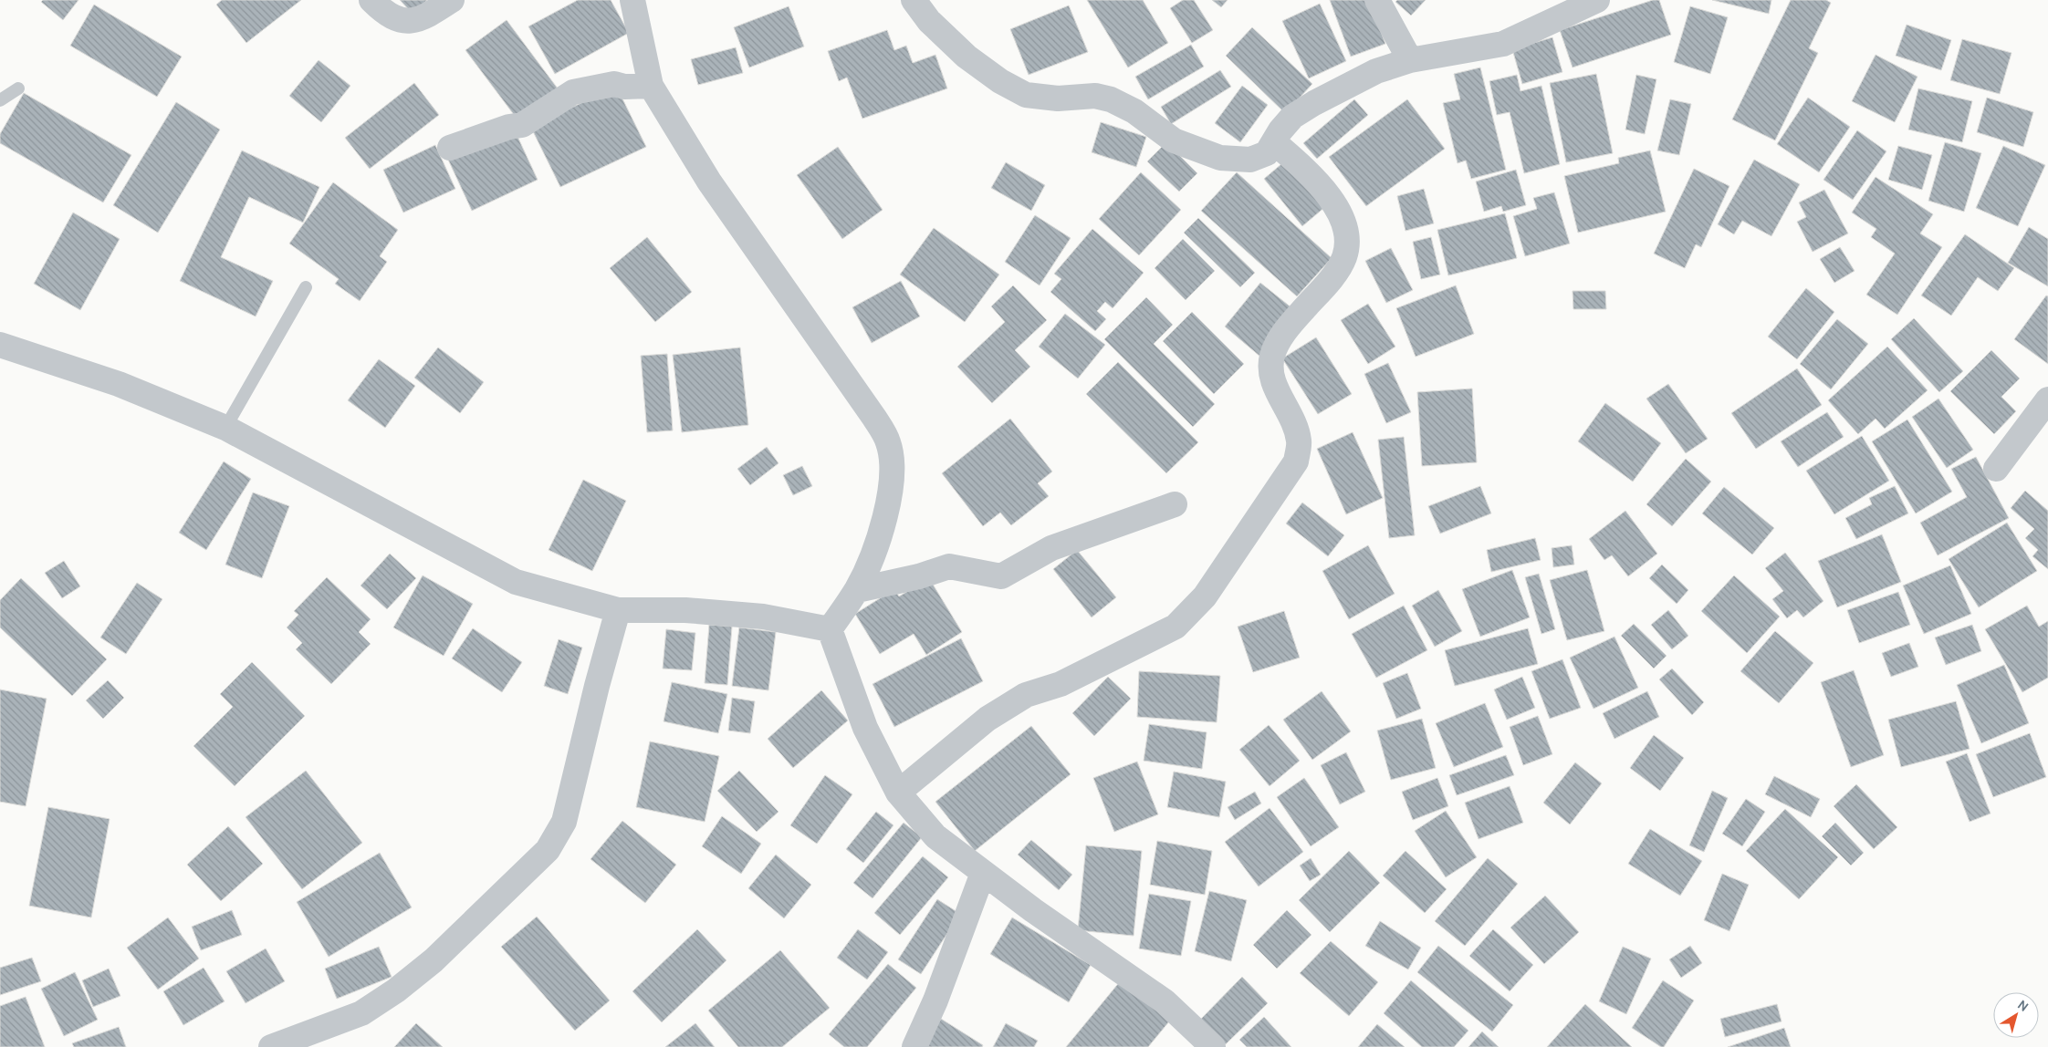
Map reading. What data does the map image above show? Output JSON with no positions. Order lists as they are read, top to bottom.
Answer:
{
  "north": "top right"
}
